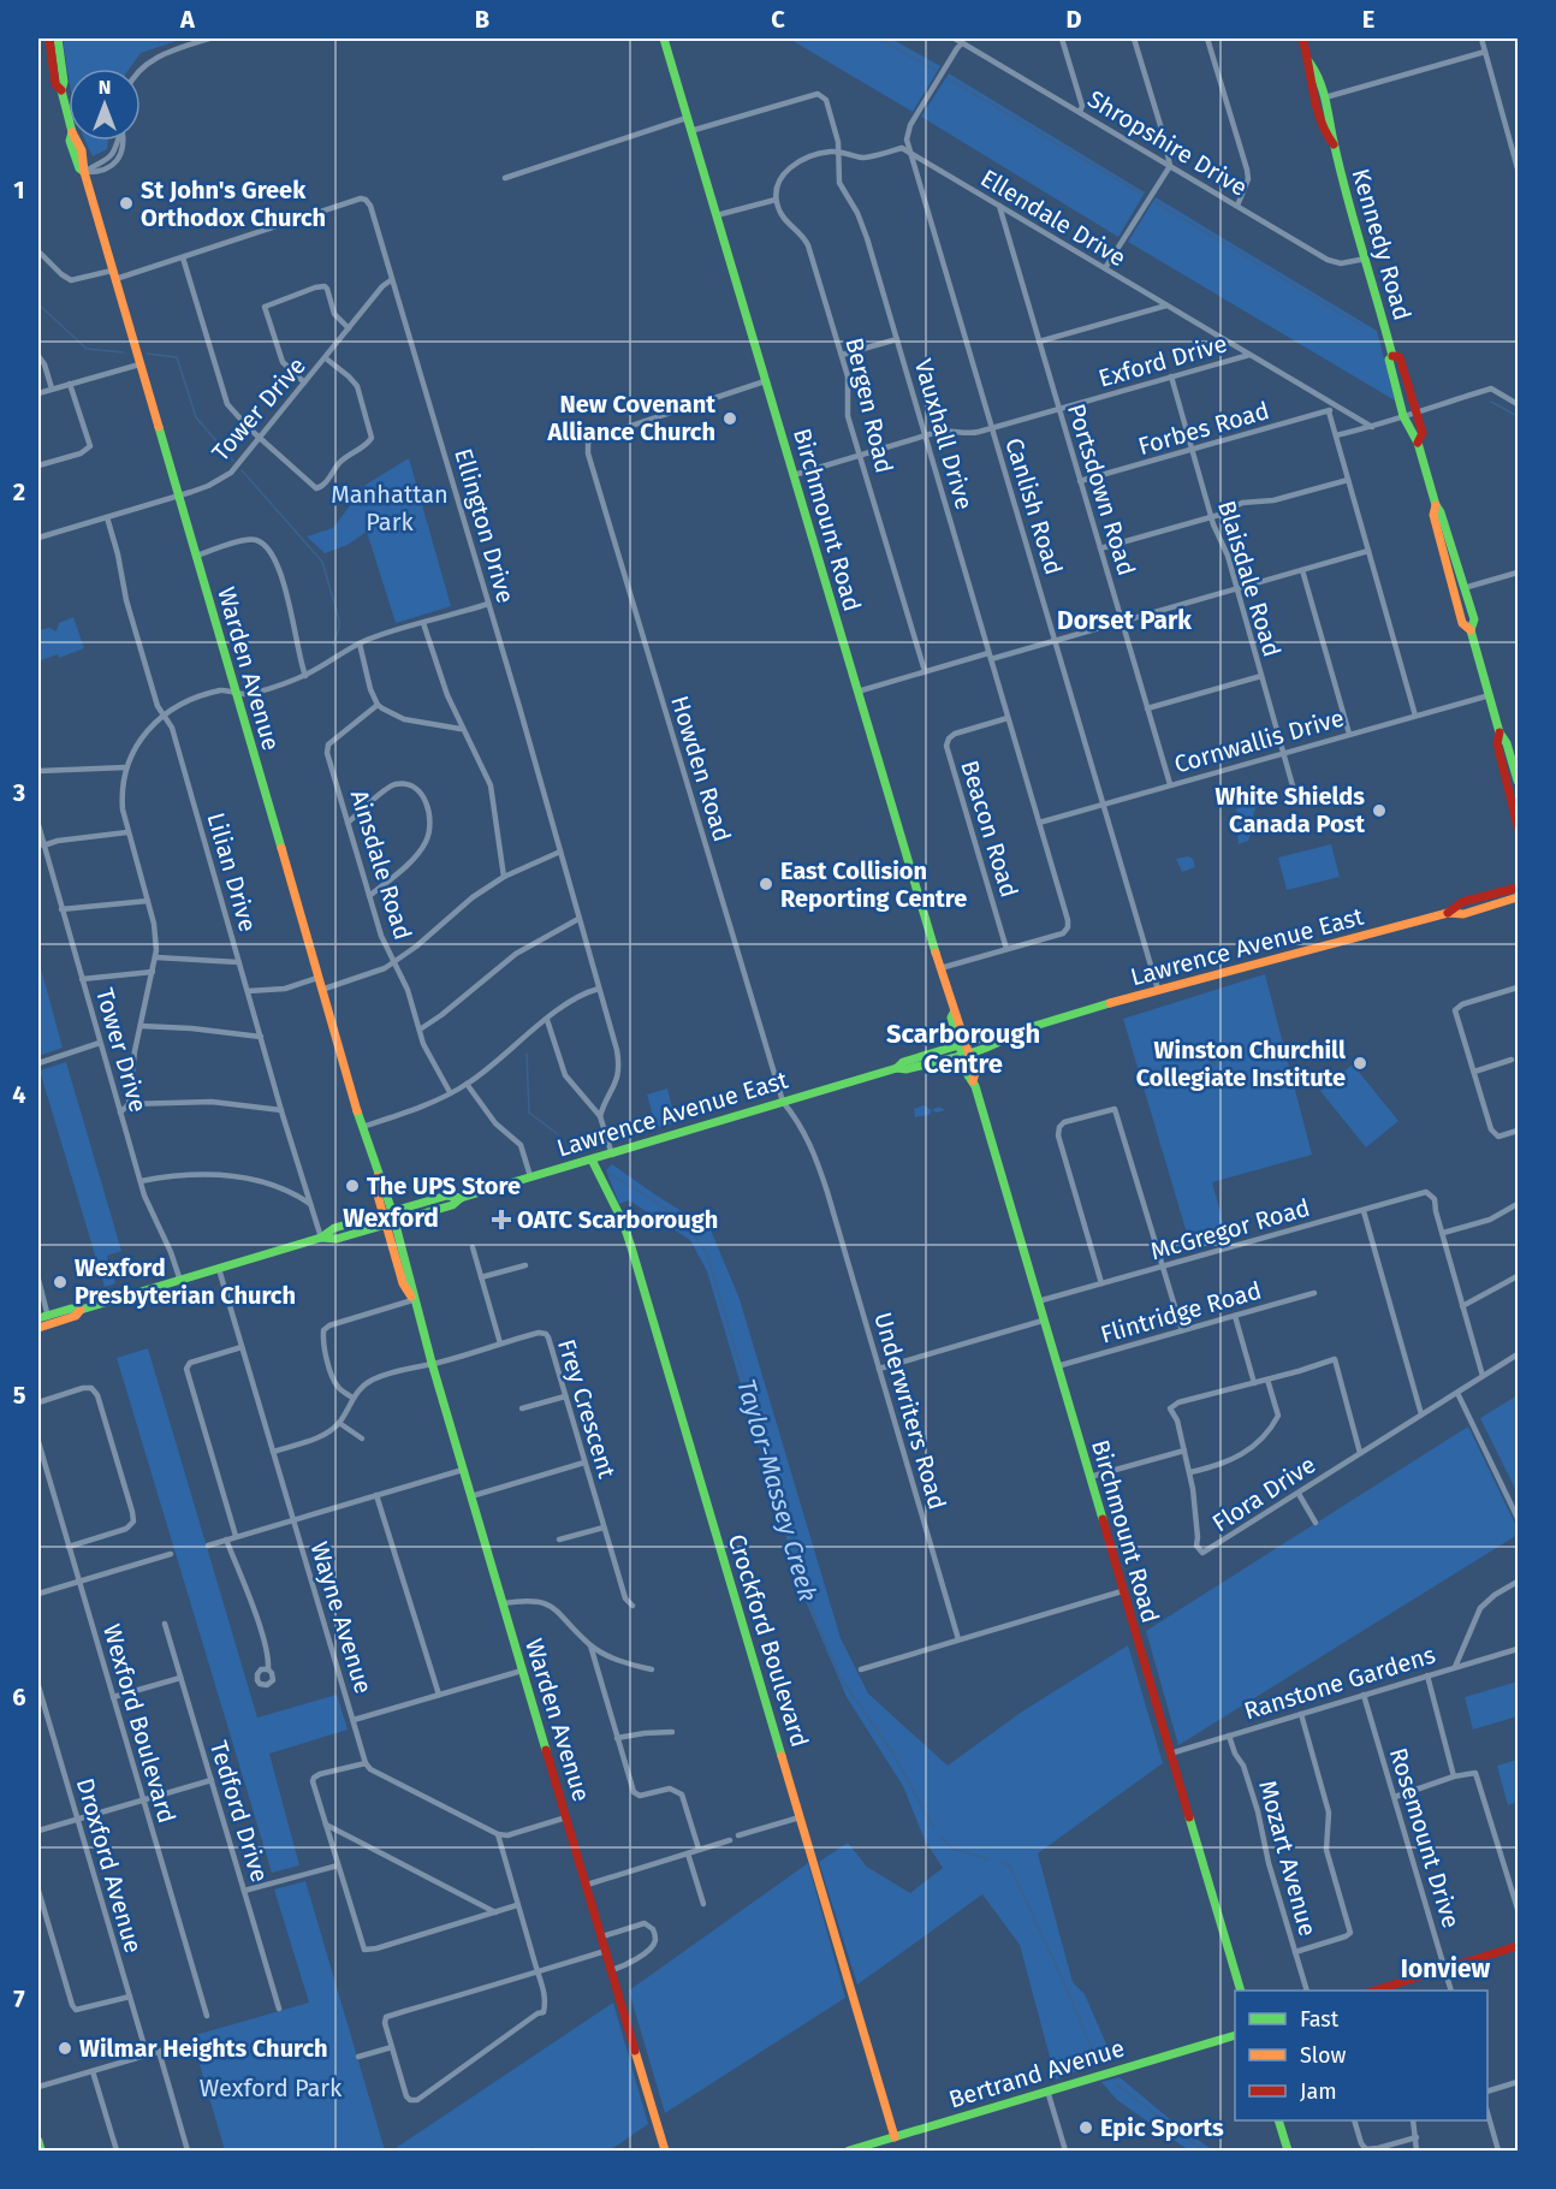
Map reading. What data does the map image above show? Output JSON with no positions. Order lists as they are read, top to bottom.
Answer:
{
  "streets": {
    "main road": [
      "Kennedy Road",
      "Birchmount Road",
      "Warden Avenue",
      "Lawrence Avenue East",
      "Crockford Boulevard",
      "Bertrand Avenue"
    ],
    "street": [
      "Shropshire Drive",
      "Ellendale Drive",
      "Exford Drive",
      "Bergen Road",
      "Tower Drive",
      "Forbes Road",
      "Vauxhall Drive",
      "Portsdown Road",
      "Canlish Road",
      "Ellington Drive",
      "Blaisdale Road",
      "Cornwallis Drive",
      "Howden Road",
      "Beacon Road",
      "Ainsdale Road",
      "Lilian Drive",
      "McGregor Road",
      "Flintridge Road",
      "Frey Crescent",
      "Underwriters Road",
      "Flora Drive",
      "Wayne Avenue",
      "Ranstone Gardens",
      "Wexford Boulevard",
      "Tedford Drive",
      "Rosemount Drive",
      "Mozart Avenue",
      "Droxford Avenue"
    ]
  },
  "crossings": [
    ["Shropshire Drive", "Kennedy Road"],
    ["Shropshire Drive", "Canlish Road"],
    ["Ellendale Drive", "Exford Drive"],
    ["Ellendale Drive", "Forbes Road"],
    ["Ellendale Drive", "Portsdown Road"],
    ["Ellendale Drive", "Canlish Road"],
    ["Kennedy Road", "Cornwallis Drive"],
    ["Exford Drive", "Bergen Road"],
    ["Exford Drive", "Vauxhall Drive"],
    ["Exford Drive", "Portsdown Road"],
    ["Exford Drive", "Canlish Road"],
    ["Exford Drive", "Birchmount Road"],
    ["Exford Drive", "Blaisdale Road"],
    ["Tower Drive", "Ellington Drive"],
    ["Tower Drive", "Warden Avenue"],
    ["Tower Drive", "Lilian Drive"],
    ["Tower Drive", "Lawrence Avenue East"],
    ["Forbes Road", "Portsdown Road"],
    ["Forbes Road", "Blaisdale Road"],
    ["Vauxhall Drive", "Birchmount Road"],
    ["Vauxhall Drive", "Cornwallis Drive"],
    ["Vauxhall Drive", "Beacon Road"],
    ["Portsdown Road", "Cornwallis Drive"],
    ["Canlish Road", "Cornwallis Drive"],
    ["Canlish Road", "Lawrence Avenue East"],
    ["Birchmount Road", "Howden Road"],
    ["Birchmount Road", "Lawrence Avenue East"],
    ["Birchmount Road", "McGregor Road"],
    ["Birchmount Road", "Flintridge Road"],
    ["Birchmount Road", "Ranstone Gardens"],
    ["Ellington Drive", "Warden Avenue"],
    ["Blaisdale Road", "Cornwallis Drive"],
    ["Warden Avenue", "Lawrence Avenue East"],
    ["Warden Avenue", "Frey Crescent"],
    ["Howden Road", "Lawrence Avenue East"],
    ["Howden Road", "Underwriters Road"],
    ["Lilian Drive", "Lawrence Avenue East"],
    ["Lawrence Avenue East", "Underwriters Road"],
    ["Lawrence Avenue East", "Wayne Avenue"],
    ["Lawrence Avenue East", "Crockford Boulevard"],
    ["Crockford Boulevard", "Bertrand Avenue"],
    ["Ranstone Gardens", "Rosemount Drive"],
    ["Ranstone Gardens", "Mozart Avenue"]
  ],
  "districts": [
    "Dorset Park",
    "Scarborough Centre",
    "Wexford",
    "Ionview"
  ],
  "water": ["Taylor-Massey Creek"],
  "parks": ["Manhattan Park", "Wexford Park"],
  "places": {
    "other": [
      "St John's Greek Orthodox Church",
      "New Covenant Alliance Church",
      "White Shields Canada Post",
      "East Collision Reporting Centre",
      "Winston Churchill Collegiate Institute",
      "The UPS Store",
      "Wexford Presbyterian Church",
      "Wilmar Heights Church",
      "Epic Sports"
    ],
    "health": ["OATC Scarborough"]
  },
  "legend": ["Fast", "Slow", "Jam"],
  "north": "top",
  "grid": {
    "columns": [
      "A",
      "B",
      "C",
      "D",
      "E"
    ],
    "rows": [
      "1",
      "2",
      "3",
      "4",
      "5",
      "6",
      "7"
    ]
  }
}
